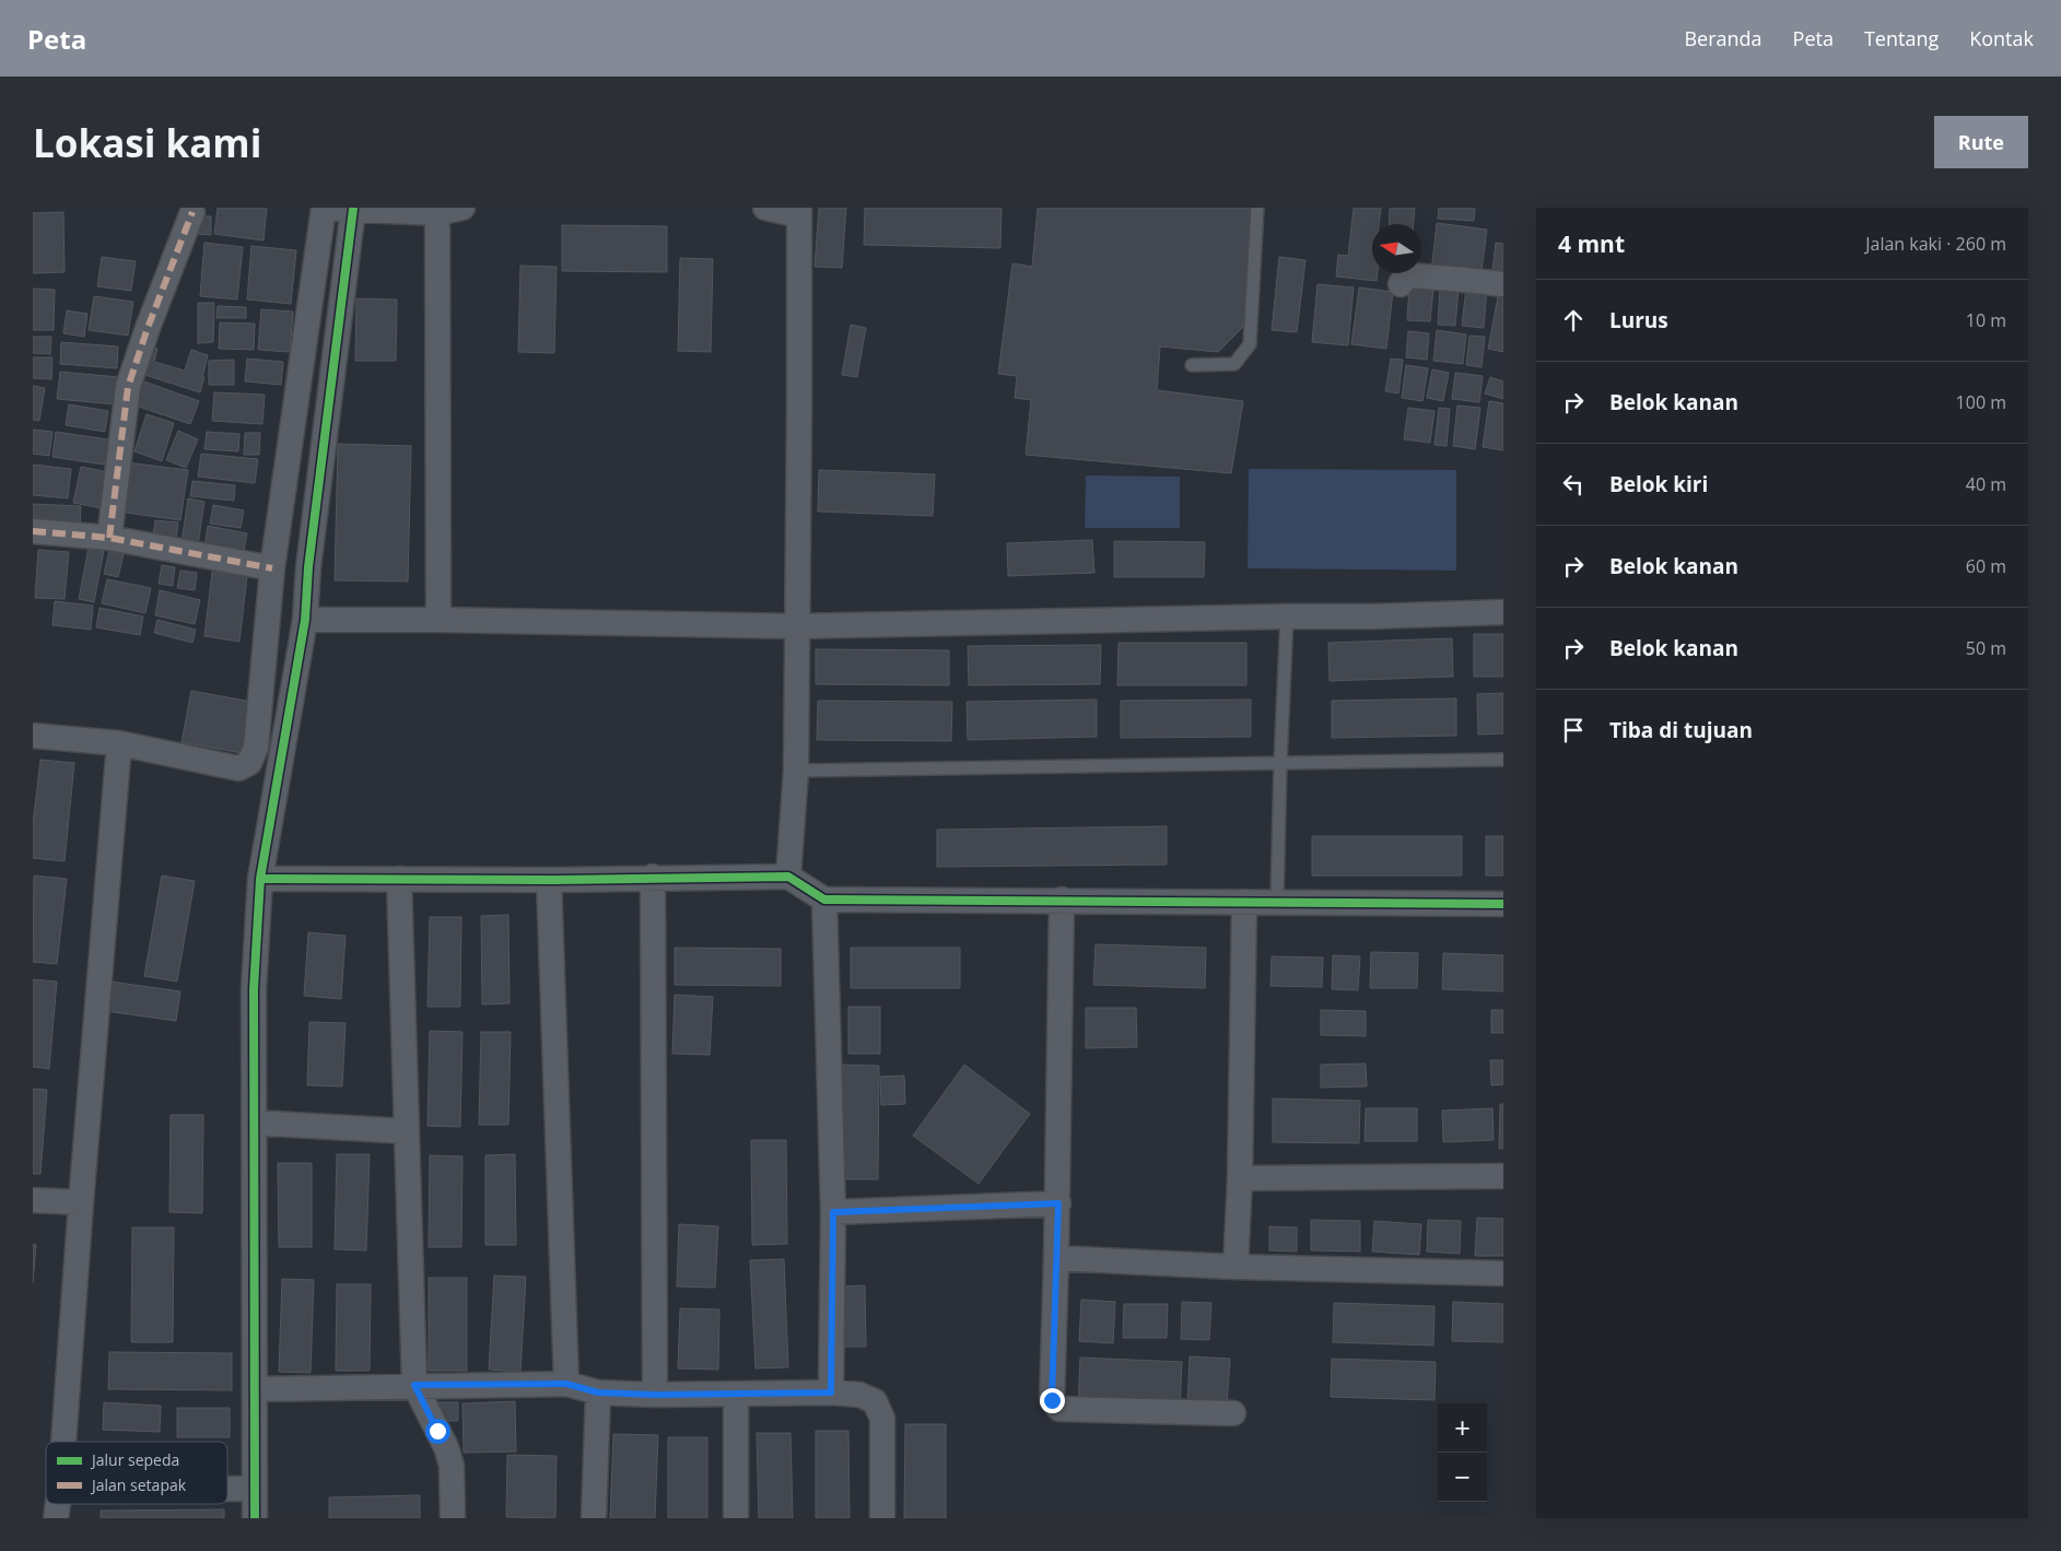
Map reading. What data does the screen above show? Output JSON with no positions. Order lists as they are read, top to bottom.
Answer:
{
  "legend": ["Jalur sepeda", "Jalan setapak"],
  "north": "left",
  "page": {
    "header": "Peta",
    "nav": [
      "Beranda",
      "Peta",
      "Tentang",
      "Kontak"
    ],
    "buttons": "Rute",
    "title": "Lokasi kami",
    "heading": ["4 mnt", "Jalan kaki · 260 m"],
    "list": [
      ["Lurus", "10 m"],
      ["Belok kanan", "100 m"],
      ["Belok kiri", "40 m"],
      ["Belok kanan", "60 m"],
      ["Belok kanan", "50 m"],
      "Tiba di tujuan"
    ],
    "map_buttons": ["+", "−"]
  }
}
